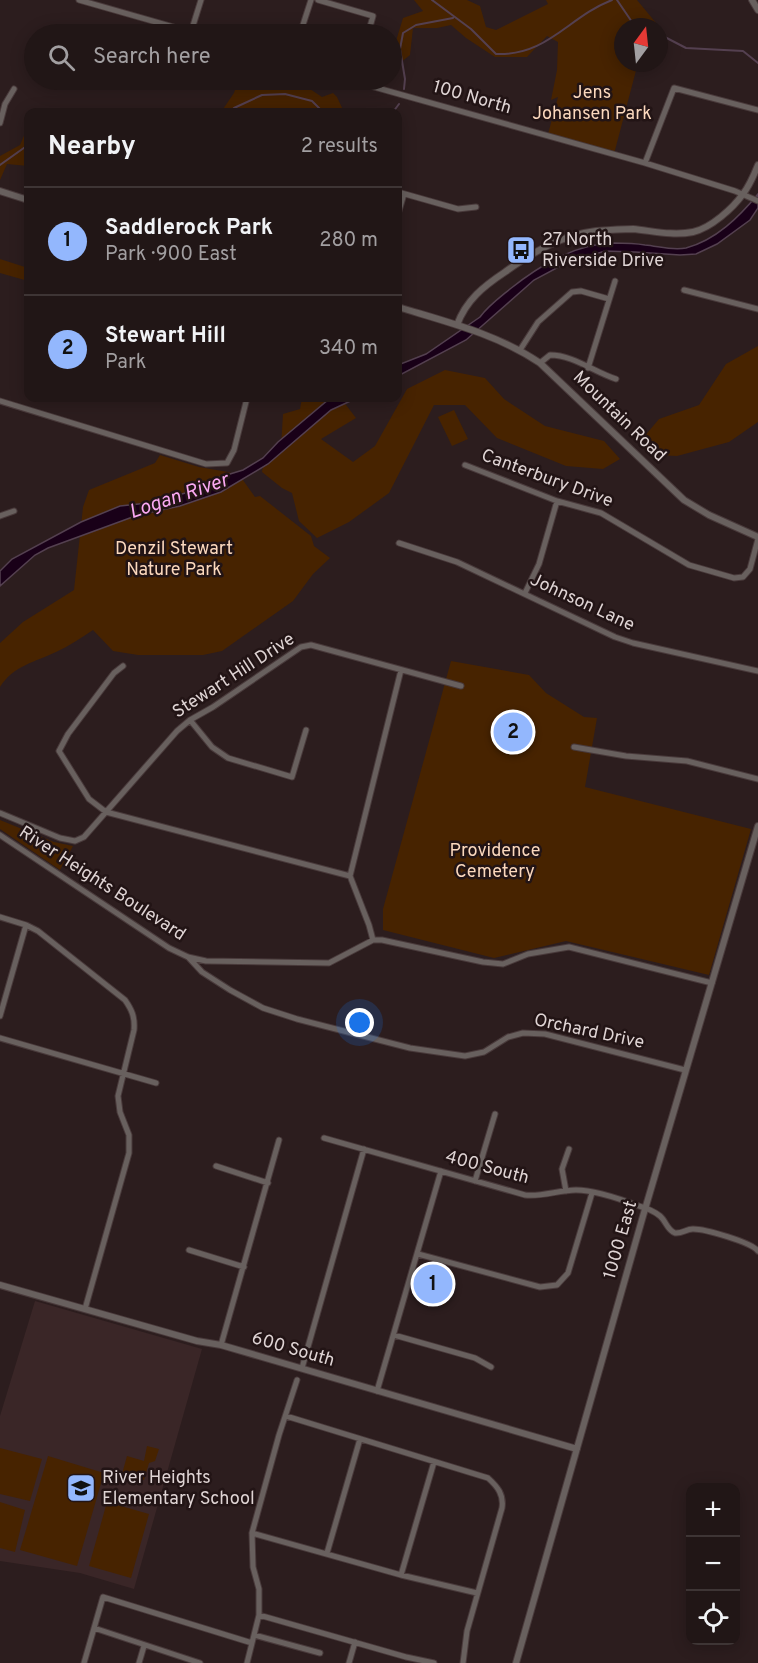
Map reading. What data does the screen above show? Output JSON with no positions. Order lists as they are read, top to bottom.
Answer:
{
  "streets": {
    "street": [
      "100 North",
      "Mountain Road",
      "Canterbury Drive",
      "Johnson Lane",
      "Stewart Hill Drive",
      "River Heights Boulevard",
      "Orchard Drive",
      "400 South",
      "1000 East",
      "600 South"
    ]
  },
  "crossings": [
    ["Mountain Road", "Canterbury Drive"],
    ["River Heights Boulevard", "Orchard Drive"],
    ["Orchard Drive", "1000 East"],
    ["400 South", "1000 East"],
    ["1000 East", "600 South"]
  ],
  "water": ["Logan River"],
  "parks": ["Jens Johansen Park", "Denzil Stewart Nature Park", "Providence Cemetery"],
  "places": {
    "bus stop": ["27 North Riverside Drive"],
    "school or university": ["River Heights Elementary School"]
  },
  "north": "top",
  "page": {
    "search": "Search here",
    "heading": ["Nearby", "2 results"],
    "list": [
      {
        "mark": "1",
        "name": "Saddlerock Park",
        "note": "Park · 900 East",
        "value": "280 m"
      },
      {
        "mark": "2",
        "name": "Stewart Hill",
        "note": "Park",
        "value": "340 m"
      }
    ],
    "pins": ["2", "1"],
    "map_buttons": ["+", "−"]
  }
}
